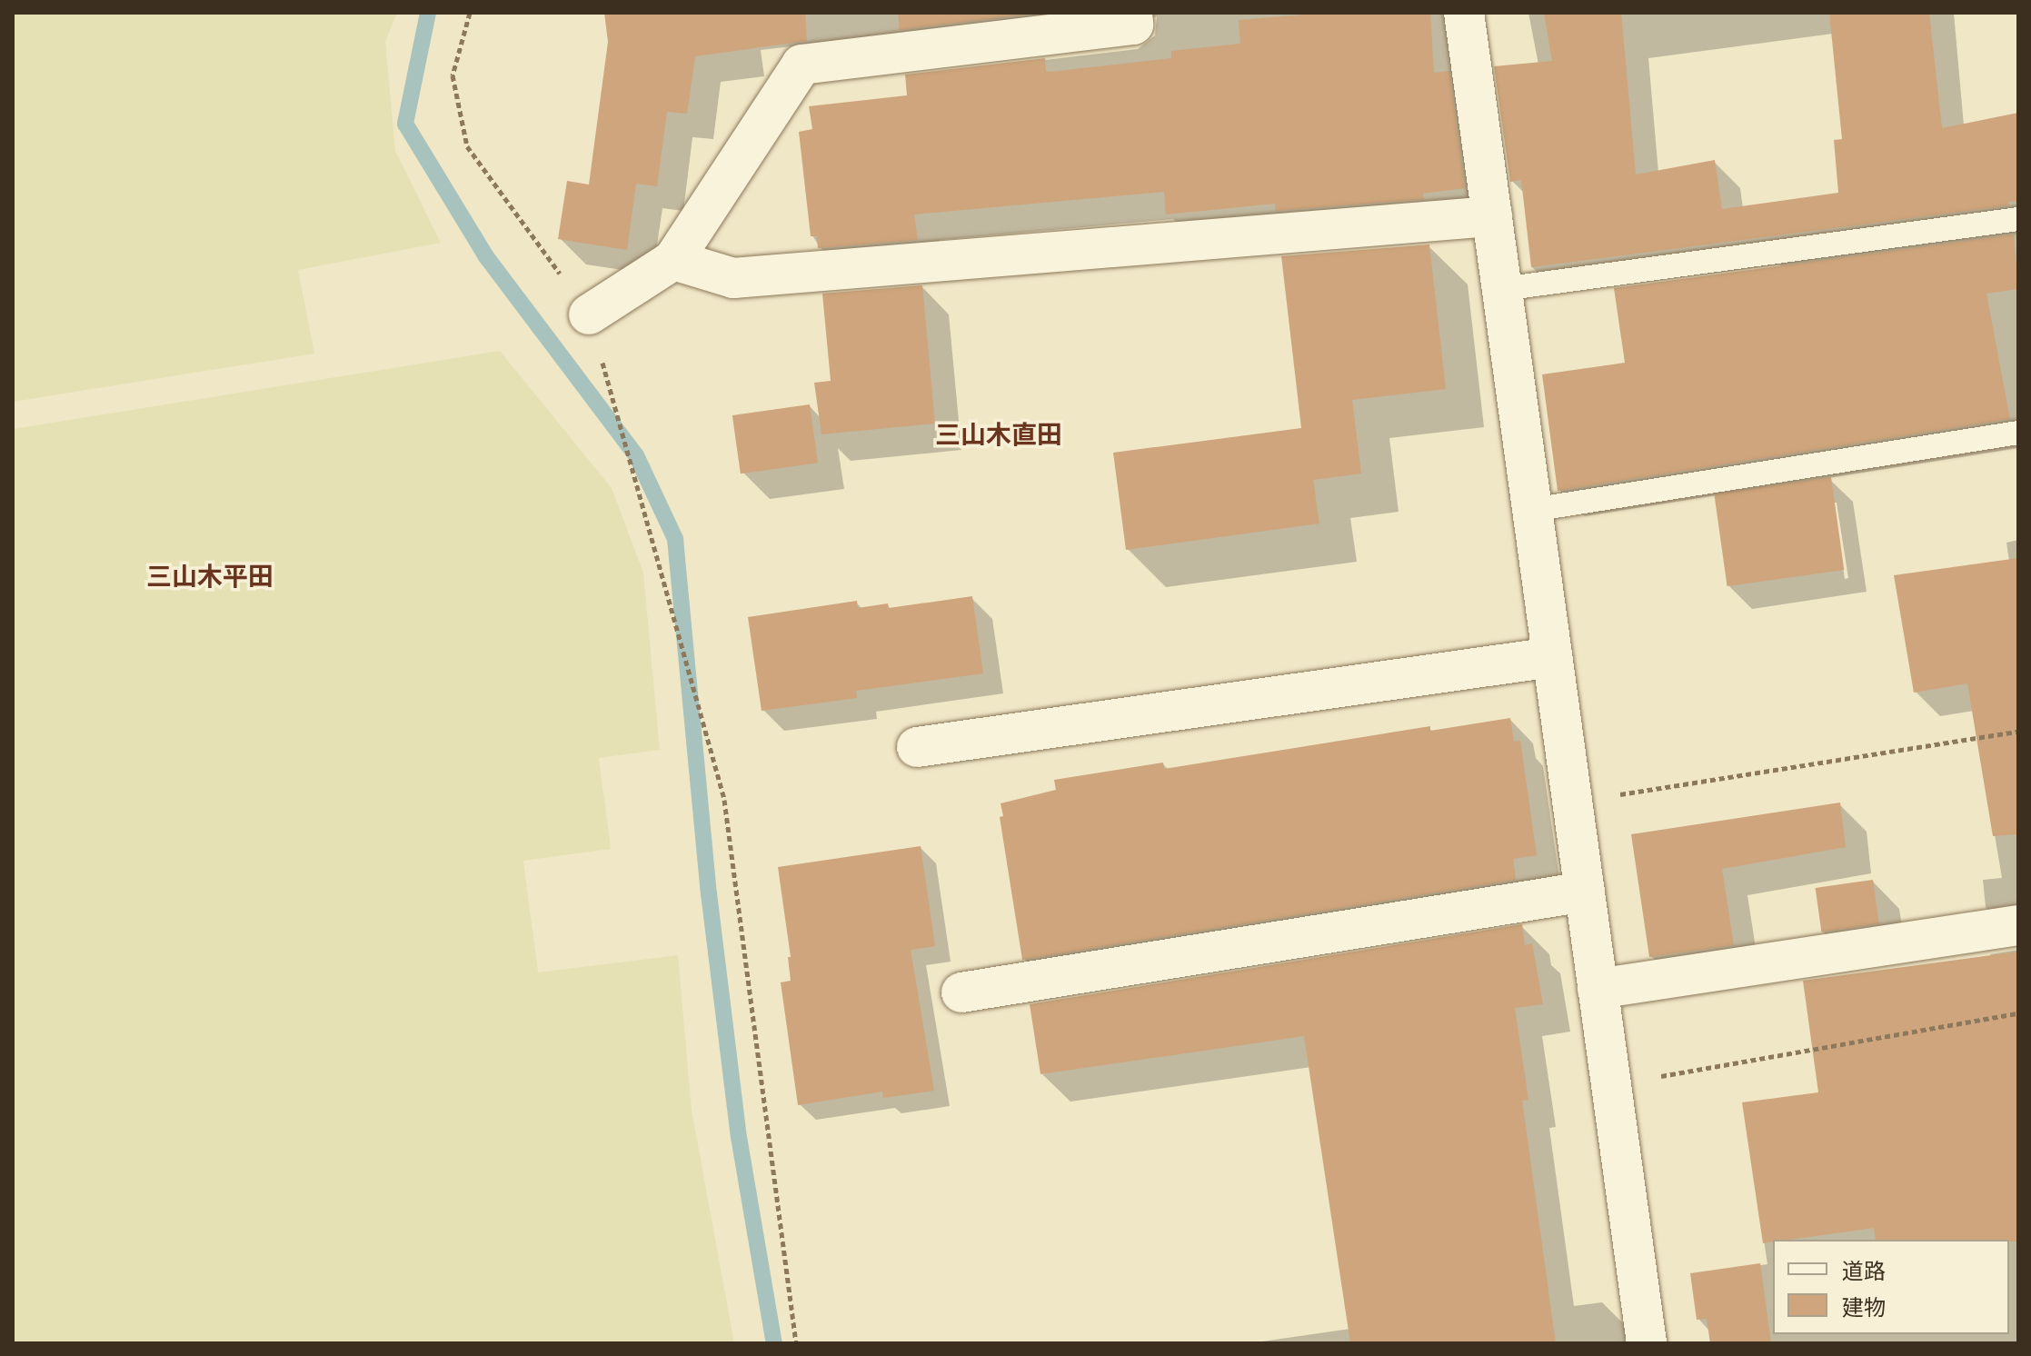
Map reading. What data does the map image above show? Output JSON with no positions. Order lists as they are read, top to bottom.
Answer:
{
  "districts": ["三山木直田", "三山木平田"],
  "legend": ["道路", "建物"]
}
